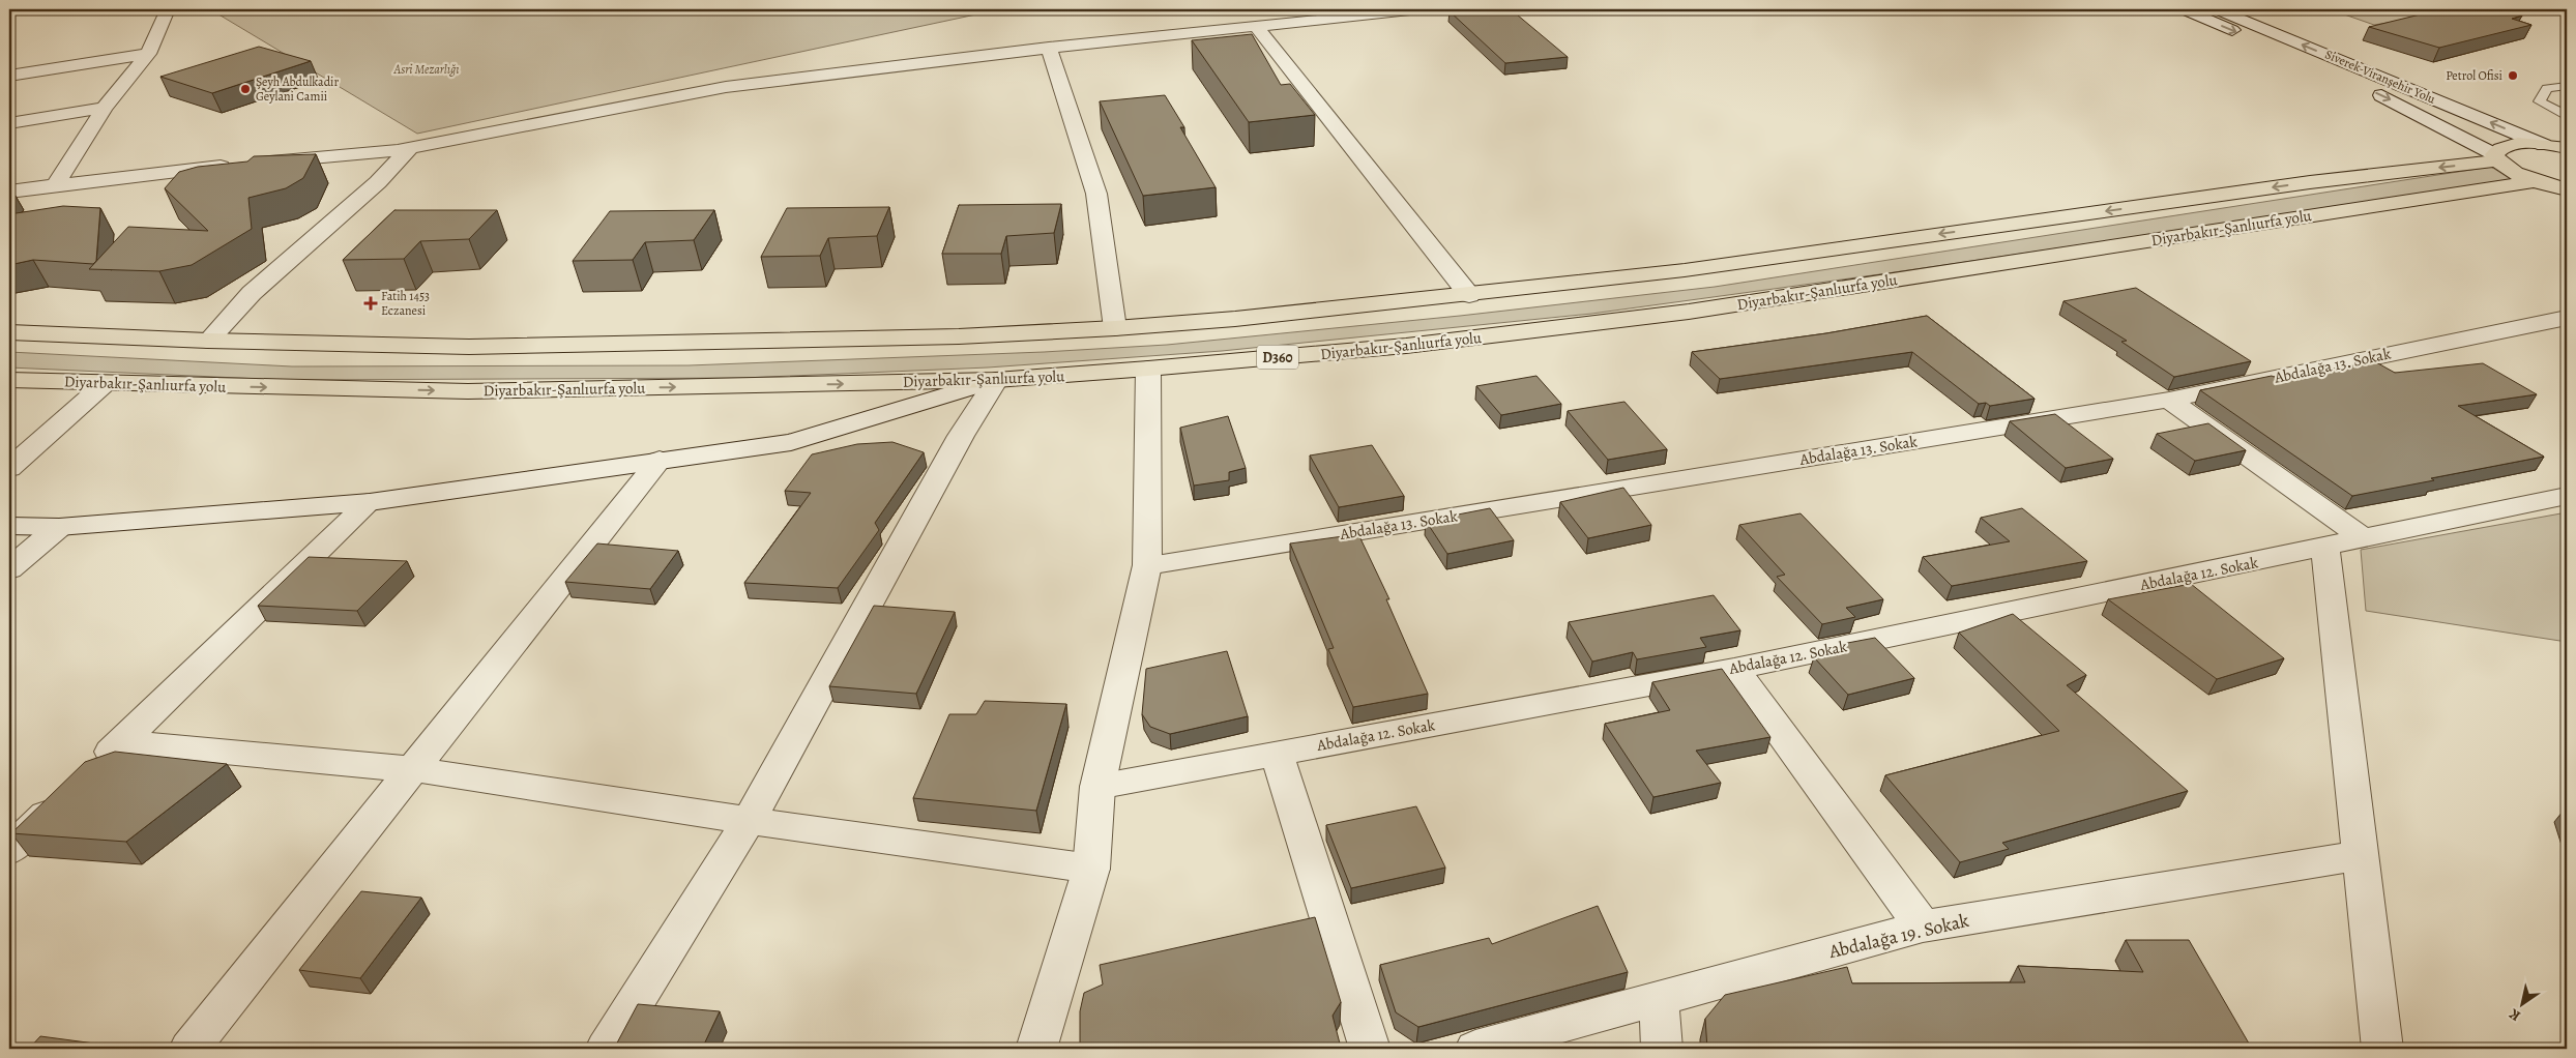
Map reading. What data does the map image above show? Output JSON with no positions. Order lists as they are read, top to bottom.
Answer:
{
  "streets": {
    "highway": ["Diyarbakır-Şanlıurfa yolu", "D360"],
    "street": [
      "Siverek-Viranşehir Yolu",
      "Abdalağa 13. Sokak",
      "Abdalağa 12. Sokak",
      "Abdalağa 19. Sokak"
    ]
  },
  "parks": ["Asri Mezarlığı"],
  "places": {
    "other": ["Petrol Ofisi", "Şeyh Abdulkadir Geylani Camii"],
    "health": ["Fatih 1453 Eczanesi"]
  },
  "north": "bottom left"
}
